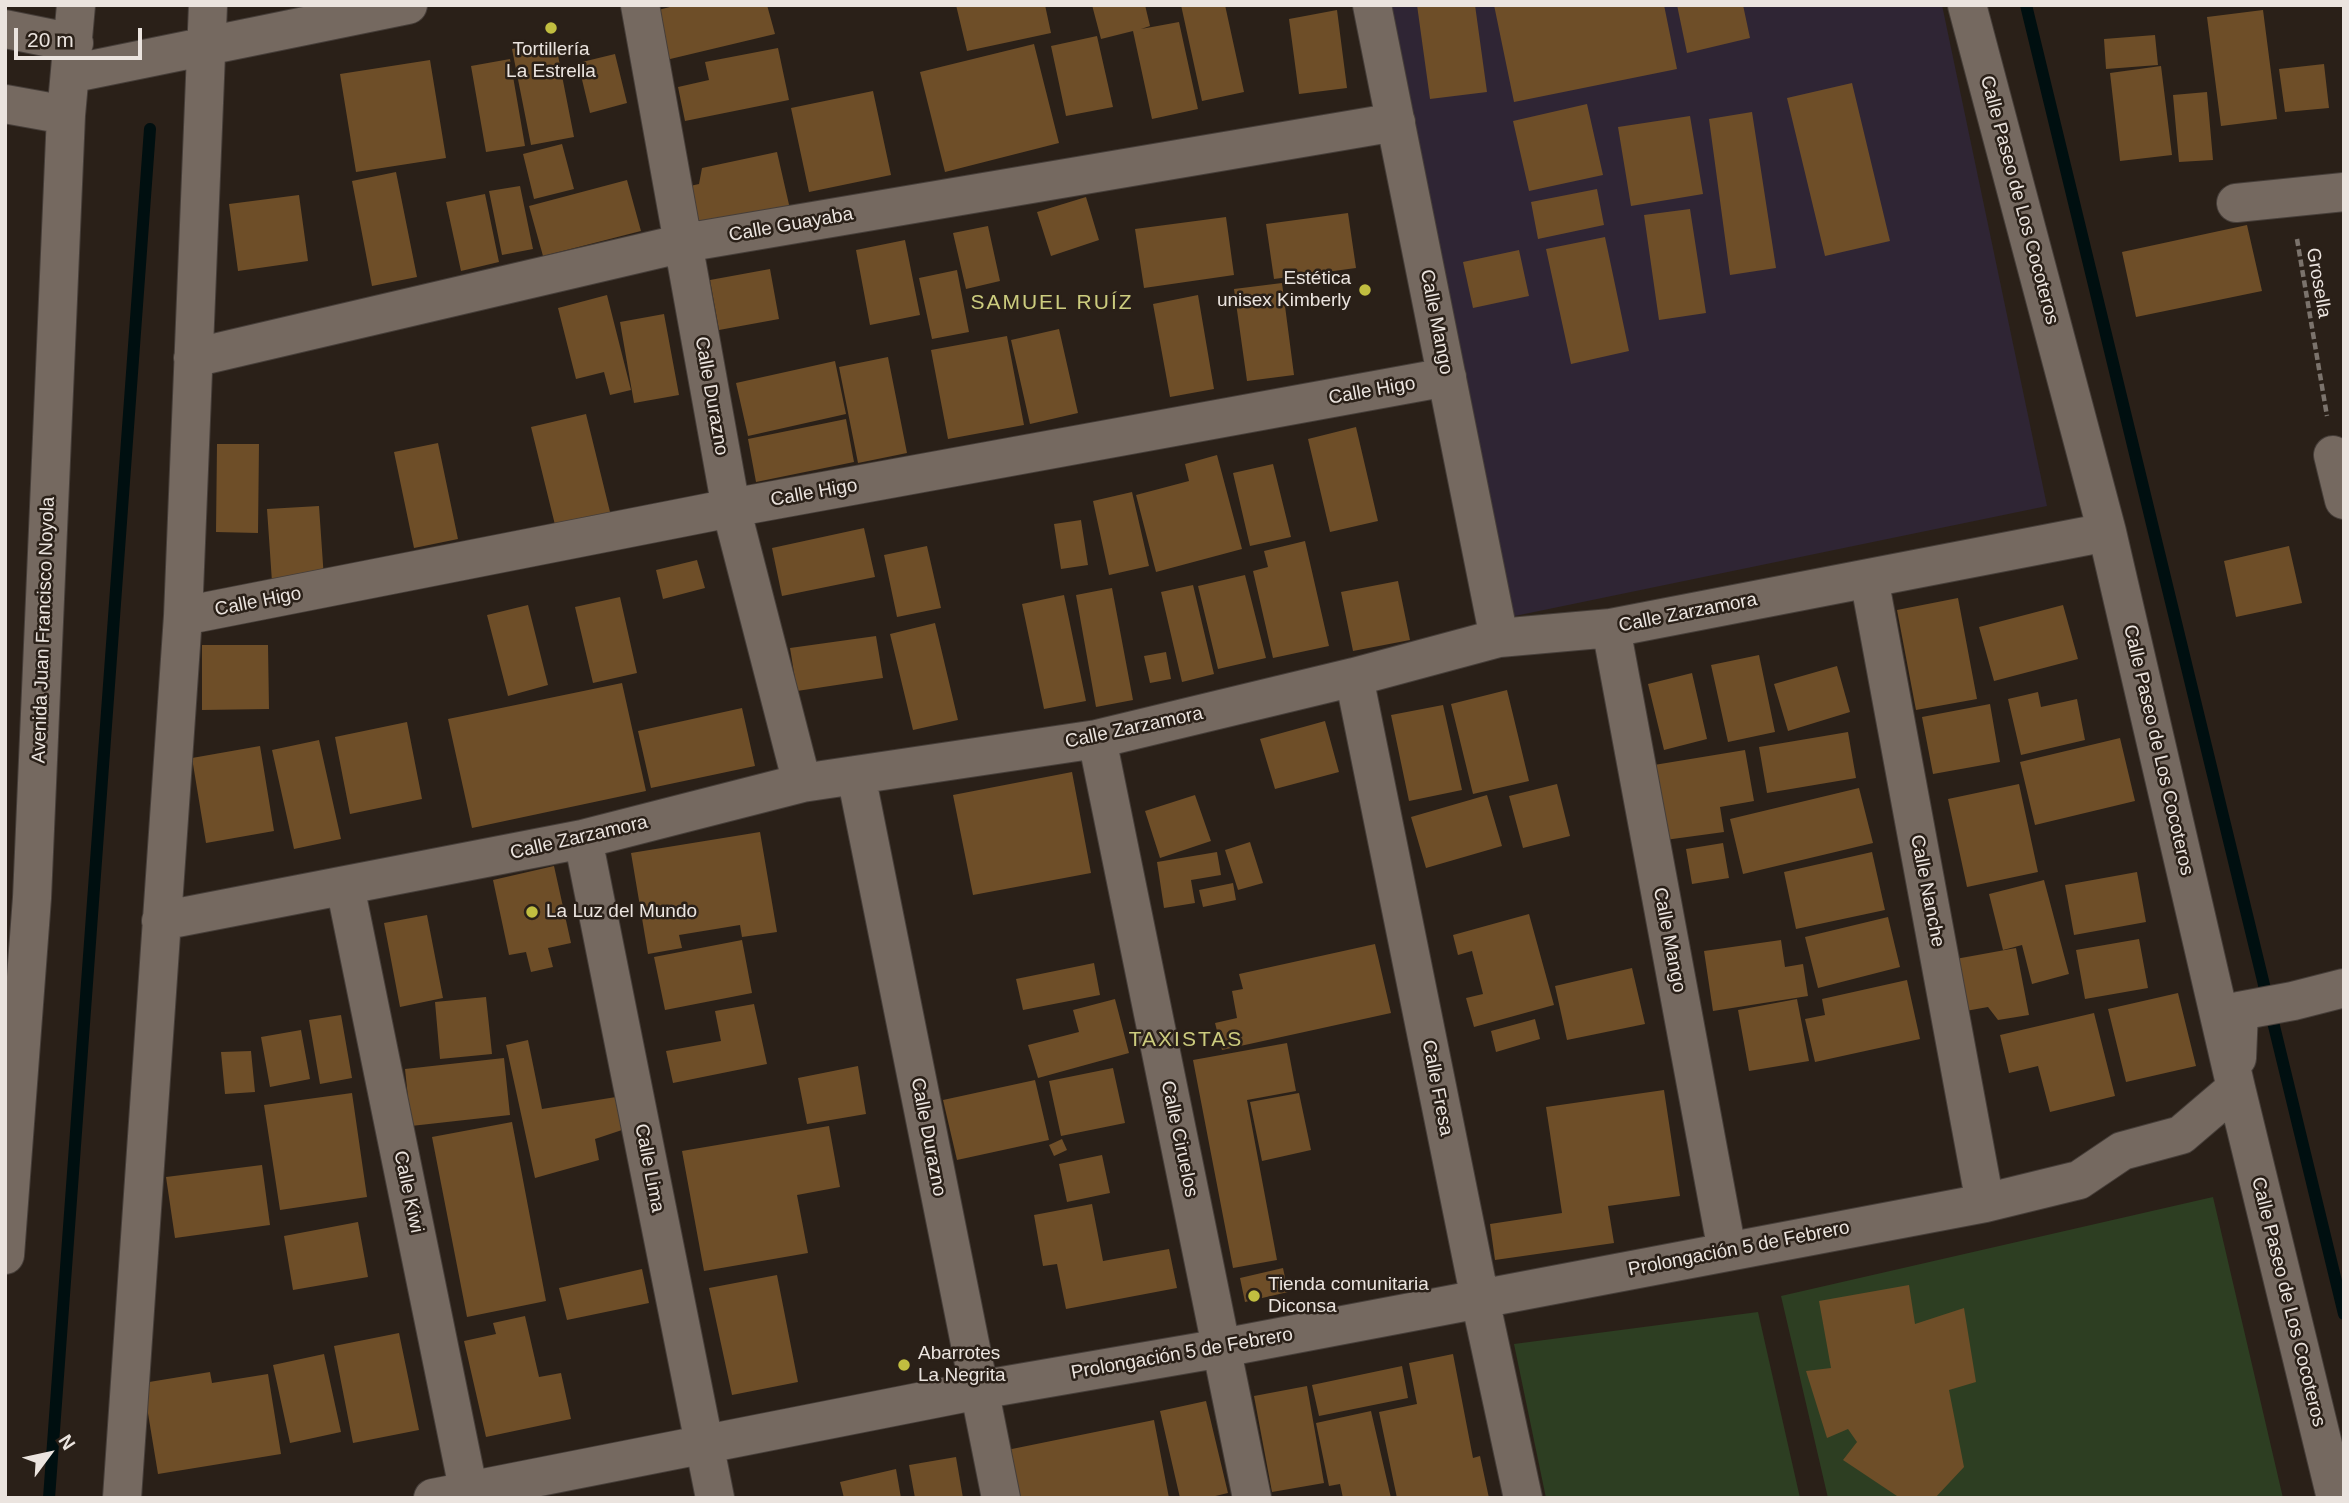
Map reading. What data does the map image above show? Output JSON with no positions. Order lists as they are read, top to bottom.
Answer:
{
  "streets": {
    "street": [
      "Calle Paseo de Los Cocoteros",
      "Calle Guayaba",
      "Calle Mango",
      "Calle Higo",
      "Calle Durazno",
      "Calle Zarzamora",
      "Avenida Juan Francisco Noyola",
      "Calle Nanche",
      "Calle Fresa",
      "Calle Ciruelos",
      "Calle Lima",
      "Calle Kiwi",
      "Prolongación 5 de Febrero"
    ],
    "path": ["Grosella"]
  },
  "crossings": [
    ["Calle Paseo de Los Cocoteros", "Calle Zarzamora"],
    ["Calle Paseo de Los Cocoteros", "Prolongación 5 de Febrero"],
    ["Calle Guayaba", "Calle Mango"],
    ["Calle Guayaba", "Calle Durazno"],
    ["Calle Mango", "Calle Higo"],
    ["Calle Mango", "Calle Zarzamora"],
    ["Calle Mango", "Prolongación 5 de Febrero"],
    ["Calle Higo", "Calle Durazno"],
    ["Calle Durazno", "Calle Zarzamora"],
    ["Calle Durazno", "Prolongación 5 de Febrero"],
    ["Calle Zarzamora", "Calle Nanche"],
    ["Calle Zarzamora", "Calle Fresa"],
    ["Calle Zarzamora", "Calle Ciruelos"],
    ["Calle Zarzamora", "Calle Lima"],
    ["Calle Zarzamora", "Calle Kiwi"],
    ["Calle Nanche", "Prolongación 5 de Febrero"],
    ["Calle Fresa", "Prolongación 5 de Febrero"],
    ["Calle Ciruelos", "Prolongación 5 de Febrero"],
    ["Calle Lima", "Prolongación 5 de Febrero"],
    ["Calle Kiwi", "Prolongación 5 de Febrero"]
  ],
  "districts": ["SAMUEL RUÍZ", "TAXISTAS"],
  "places": [
    "Tortillería La Estrella",
    "Estética unisex Kimberly",
    "La Luz del Mundo",
    "Tienda comunitaria Diconsa",
    "Abarrotes La Negrita"
  ],
  "scale_bar": "20 m",
  "north": "top right"
}
